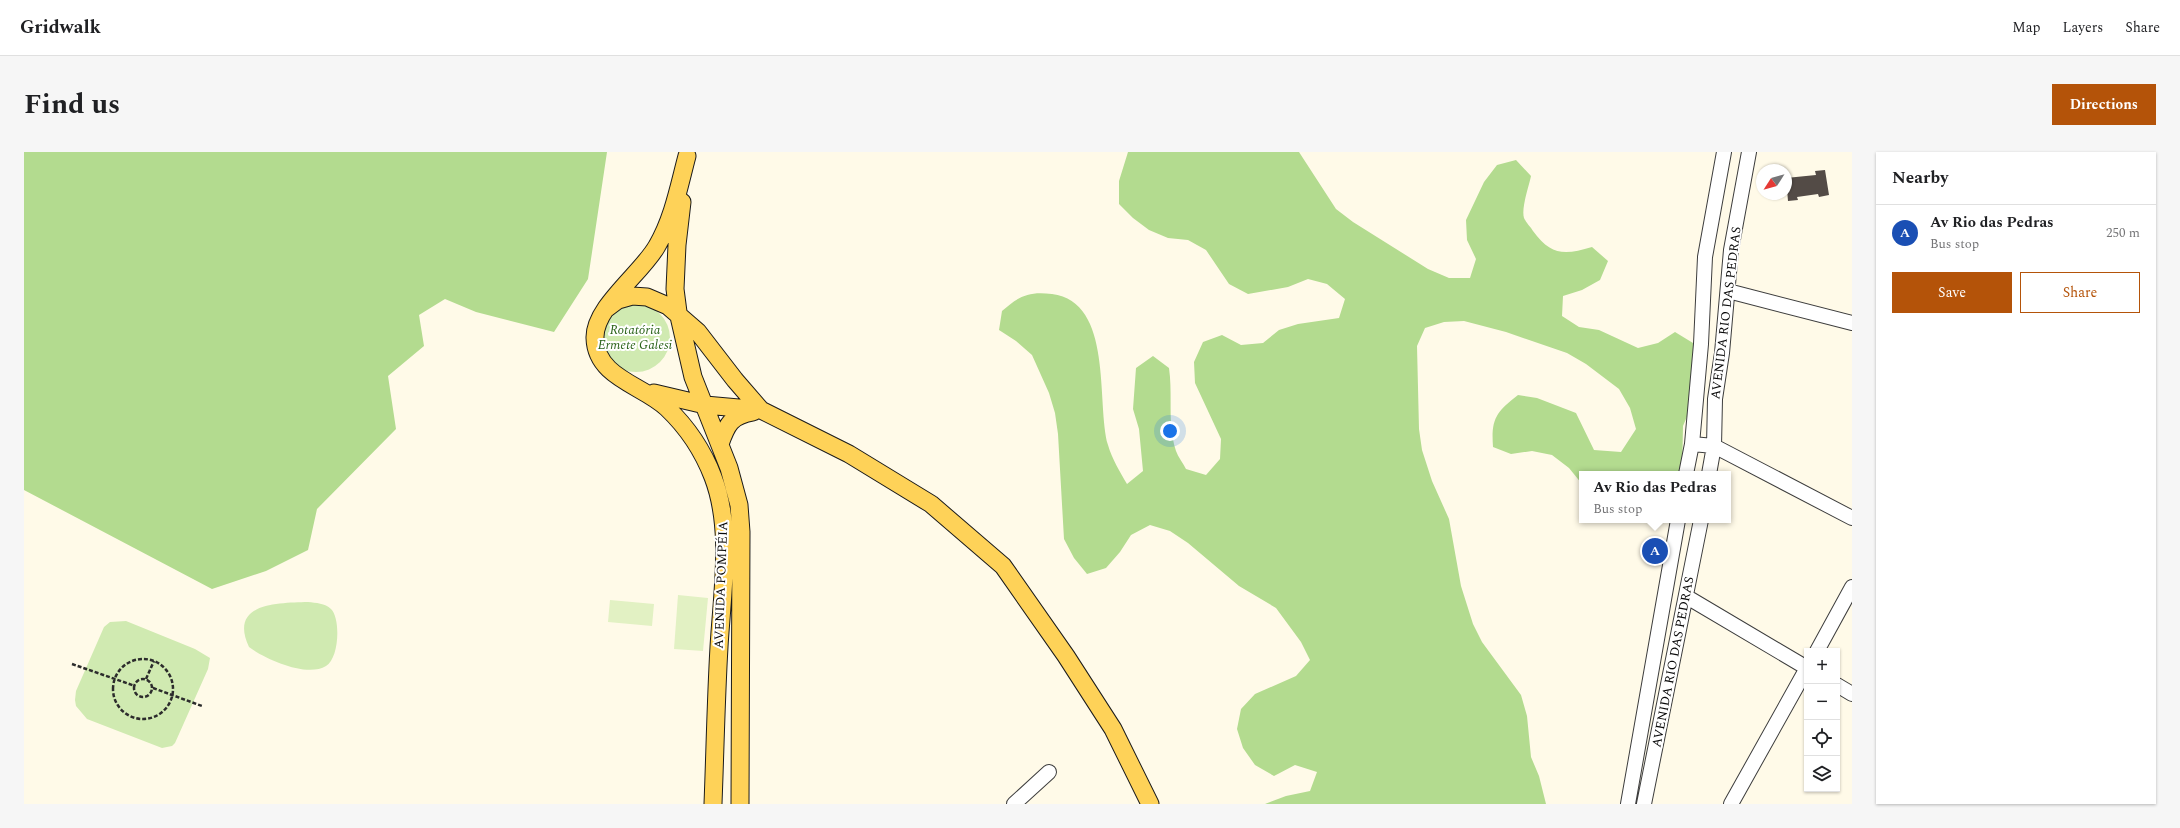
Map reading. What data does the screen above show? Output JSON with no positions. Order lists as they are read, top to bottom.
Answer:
{
  "streets": {
    "main road": ["AVENIDA POMPÉIA"],
    "street": ["AVENIDA RIO DAS PEDRAS"]
  },
  "parks": ["Rotatória Ermete Galesi"],
  "north": "bottom left",
  "page": {
    "header": "Gridwalk",
    "nav": ["Map", "Layers", "Share"],
    "title": "Find us",
    "buttons": [
      "Directions",
      ["Save", "Share"]
    ],
    "heading": "Nearby",
    "list": [
      {
        "mark": "A",
        "name": "Av Rio das Pedras",
        "note": "Bus stop",
        "value": "250 m"
      }
    ],
    "popup": ["Av Rio das Pedras", "Bus stop"],
    "pins": "A",
    "map_buttons": ["+", "−"]
  }
}
